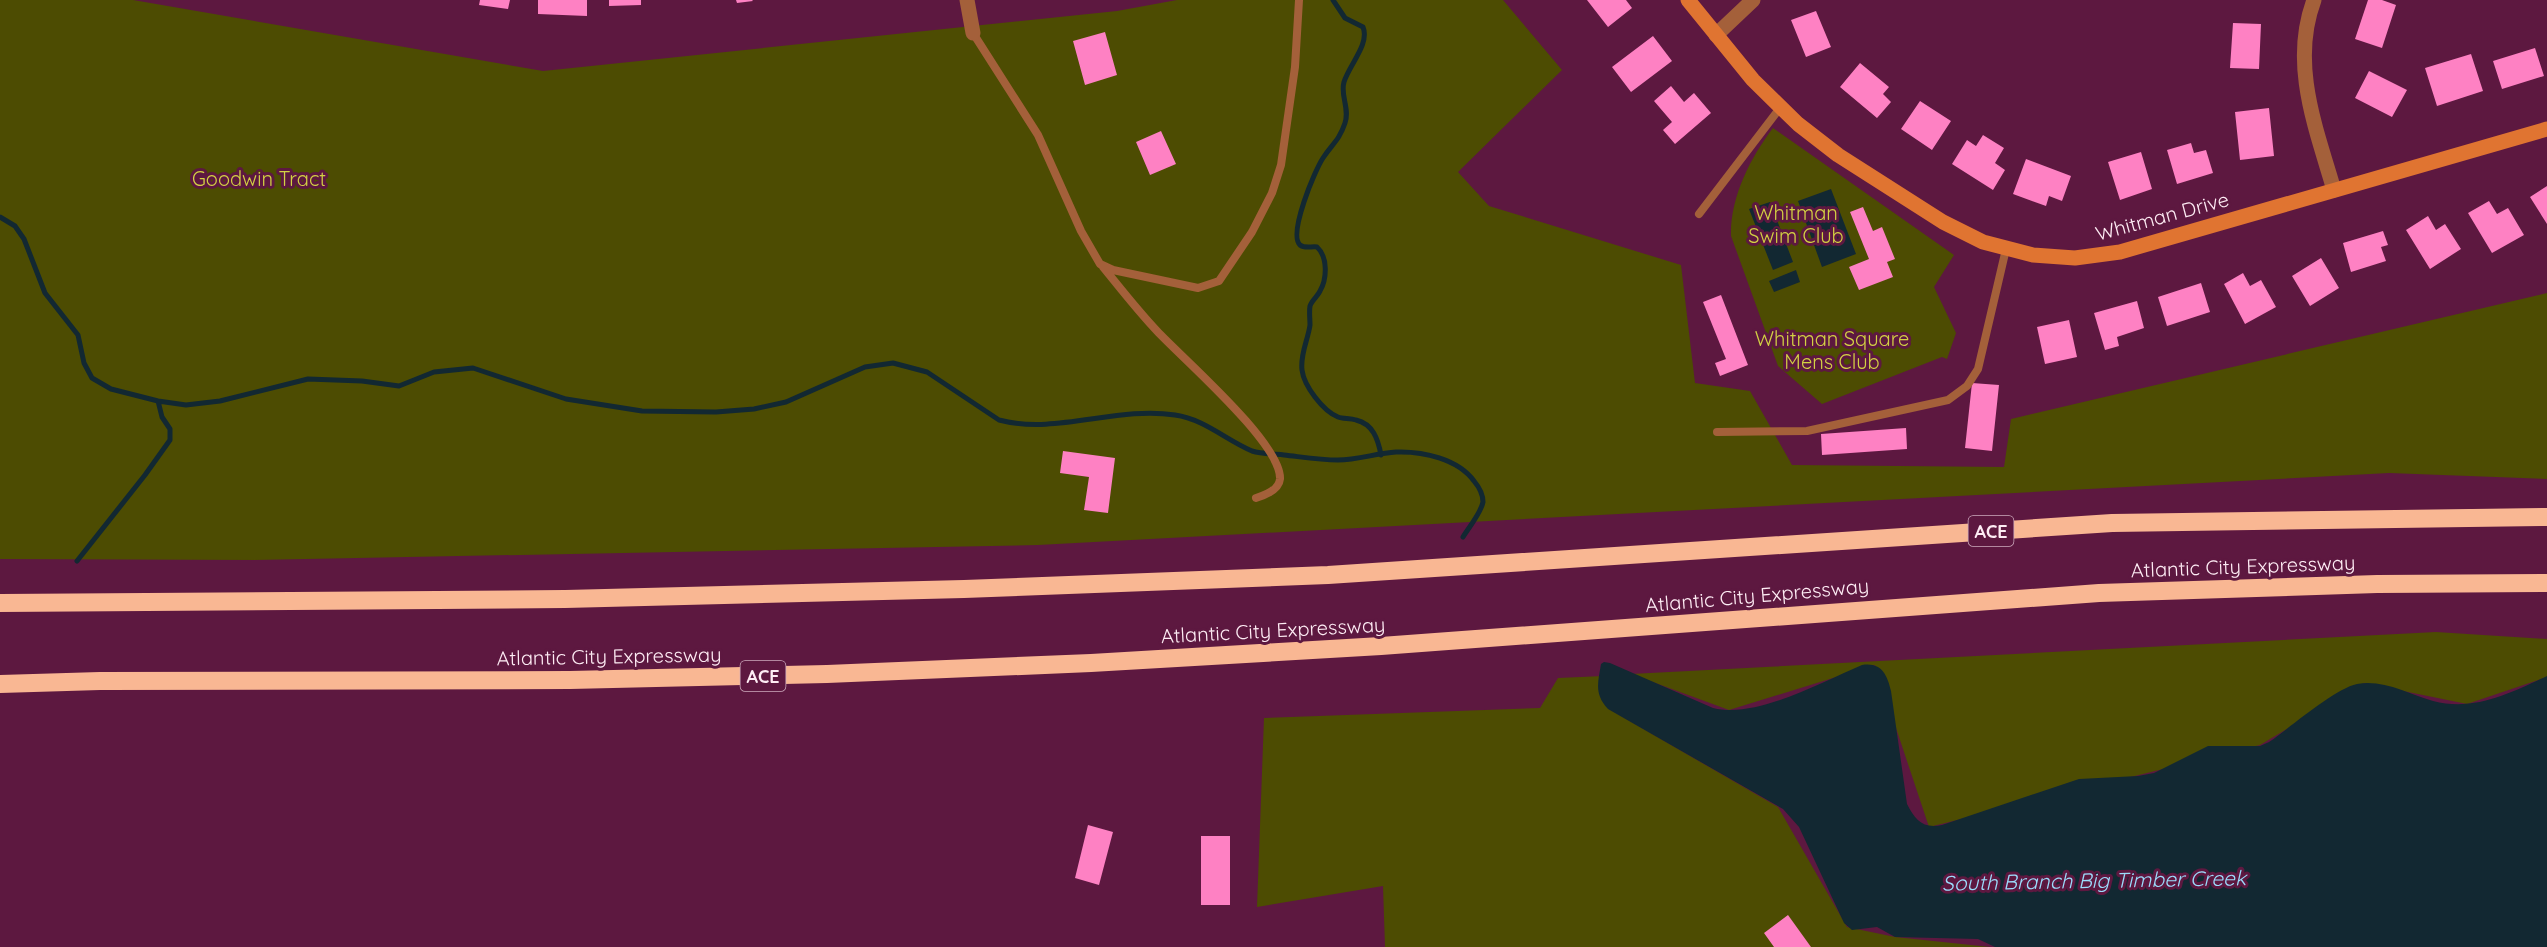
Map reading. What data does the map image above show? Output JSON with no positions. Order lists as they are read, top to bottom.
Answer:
{
  "streets": {
    "highway": ["ACE", "Atlantic City Expressway"],
    "street": ["Whitman Drive"]
  },
  "water": ["South Branch Big Timber Creek"],
  "parks": ["Goodwin Tract", "Whitman Swim Club", "Whitman Square Mens Club"]
}
